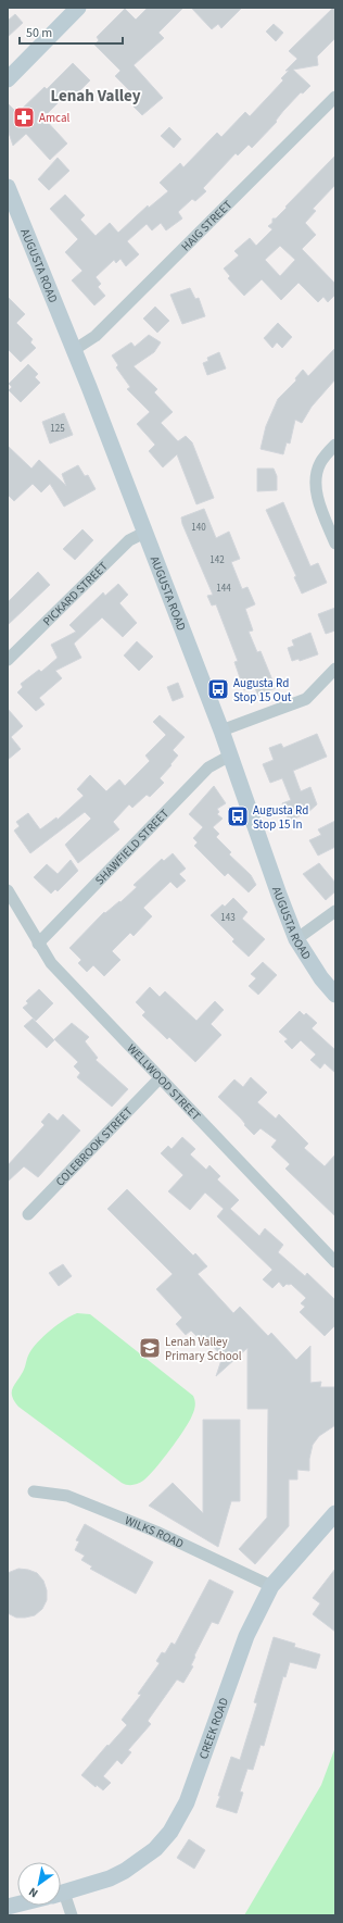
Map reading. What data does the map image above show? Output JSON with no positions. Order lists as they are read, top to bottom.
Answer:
{
  "streets": {
    "main road": ["AUGUSTA ROAD", "CREEK ROAD"],
    "street": [
      "HAIG STREET",
      "PICKARD STREET",
      "SHAWFIELD STREET",
      "WELLWOOD STREET",
      "COLEBROOK STREET",
      "WILKS ROAD"
    ]
  },
  "crossings": [
    ["HAIG STREET", "AUGUSTA ROAD"],
    ["AUGUSTA ROAD", "PICKARD STREET"],
    ["AUGUSTA ROAD", "SHAWFIELD STREET"],
    ["SHAWFIELD STREET", "WELLWOOD STREET"],
    ["WELLWOOD STREET", "COLEBROOK STREET"],
    ["WILKS ROAD", "CREEK ROAD"]
  ],
  "districts": ["Lenah Valley"],
  "places": {
    "pharmacy": ["Amcal"],
    "bus stop": ["Augusta Rd Stop 15 Out", "Augusta Rd Stop 15 In"],
    "school or university": ["Lenah Valley Primary School"]
  },
  "house_numbers": [
    "125",
    "140",
    "142",
    "144",
    "143"
  ],
  "scale_bar": "50 m",
  "north": "bottom left"
}
